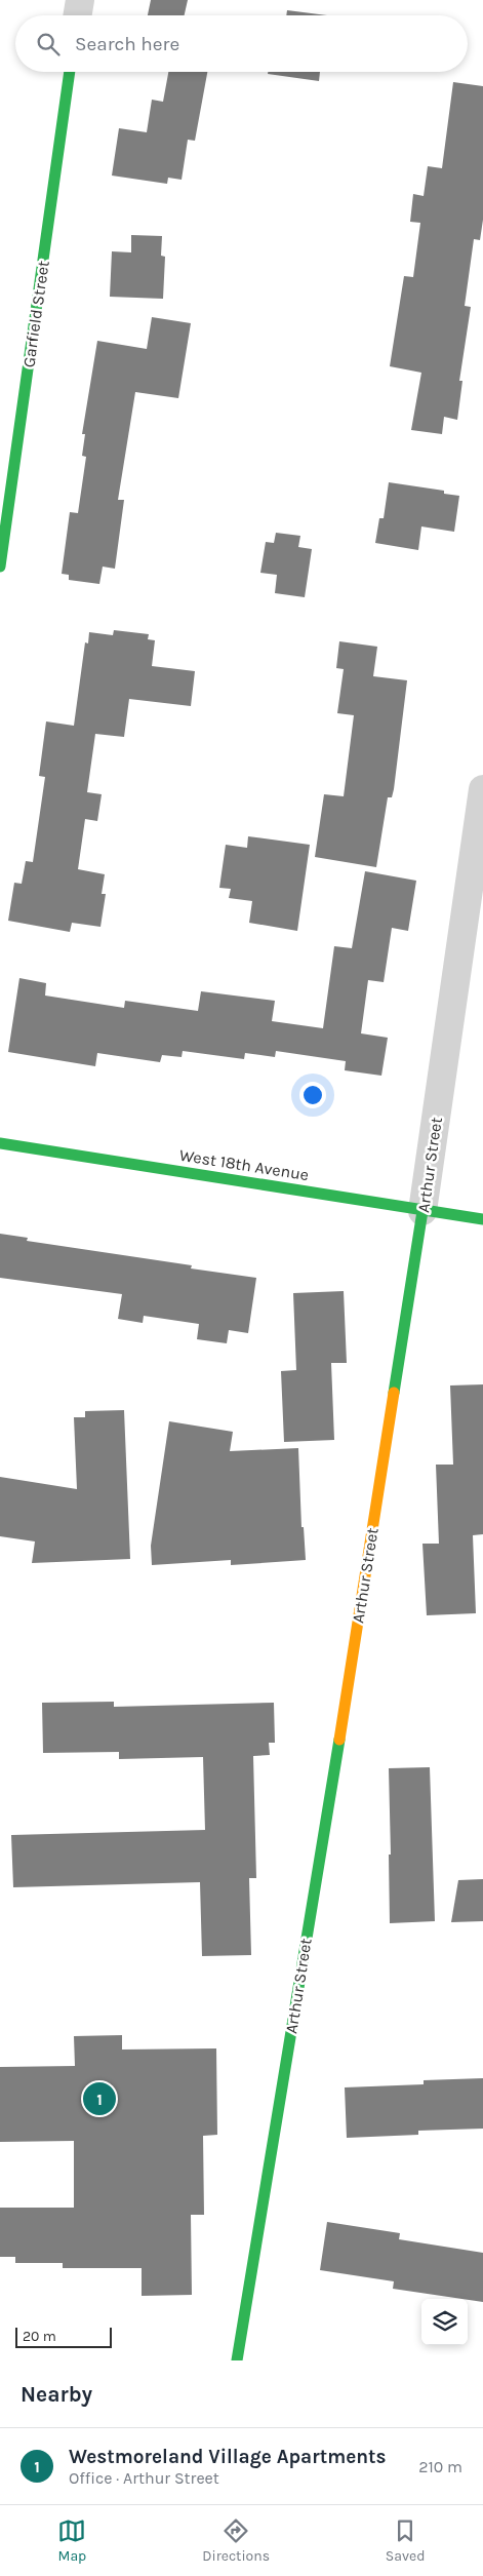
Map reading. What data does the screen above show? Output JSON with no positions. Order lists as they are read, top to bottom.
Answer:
{
  "streets": {
    "street": ["Garfield Street", "West 18th Avenue", "Arthur Street"]
  },
  "crossings": [
    ["West 18th Avenue", "Arthur Street"]
  ],
  "scale_bar": "20 m",
  "page": {
    "search": "Search here",
    "pins": "1",
    "scale": "20 m",
    "heading": "Nearby",
    "list": [
      {
        "mark": "1",
        "name": "Westmoreland Village Apartments",
        "note": "Office · Arthur Street",
        "value": "210 m"
      }
    ],
    "nav": ["Map", "Directions", "Saved"]
  }
}
